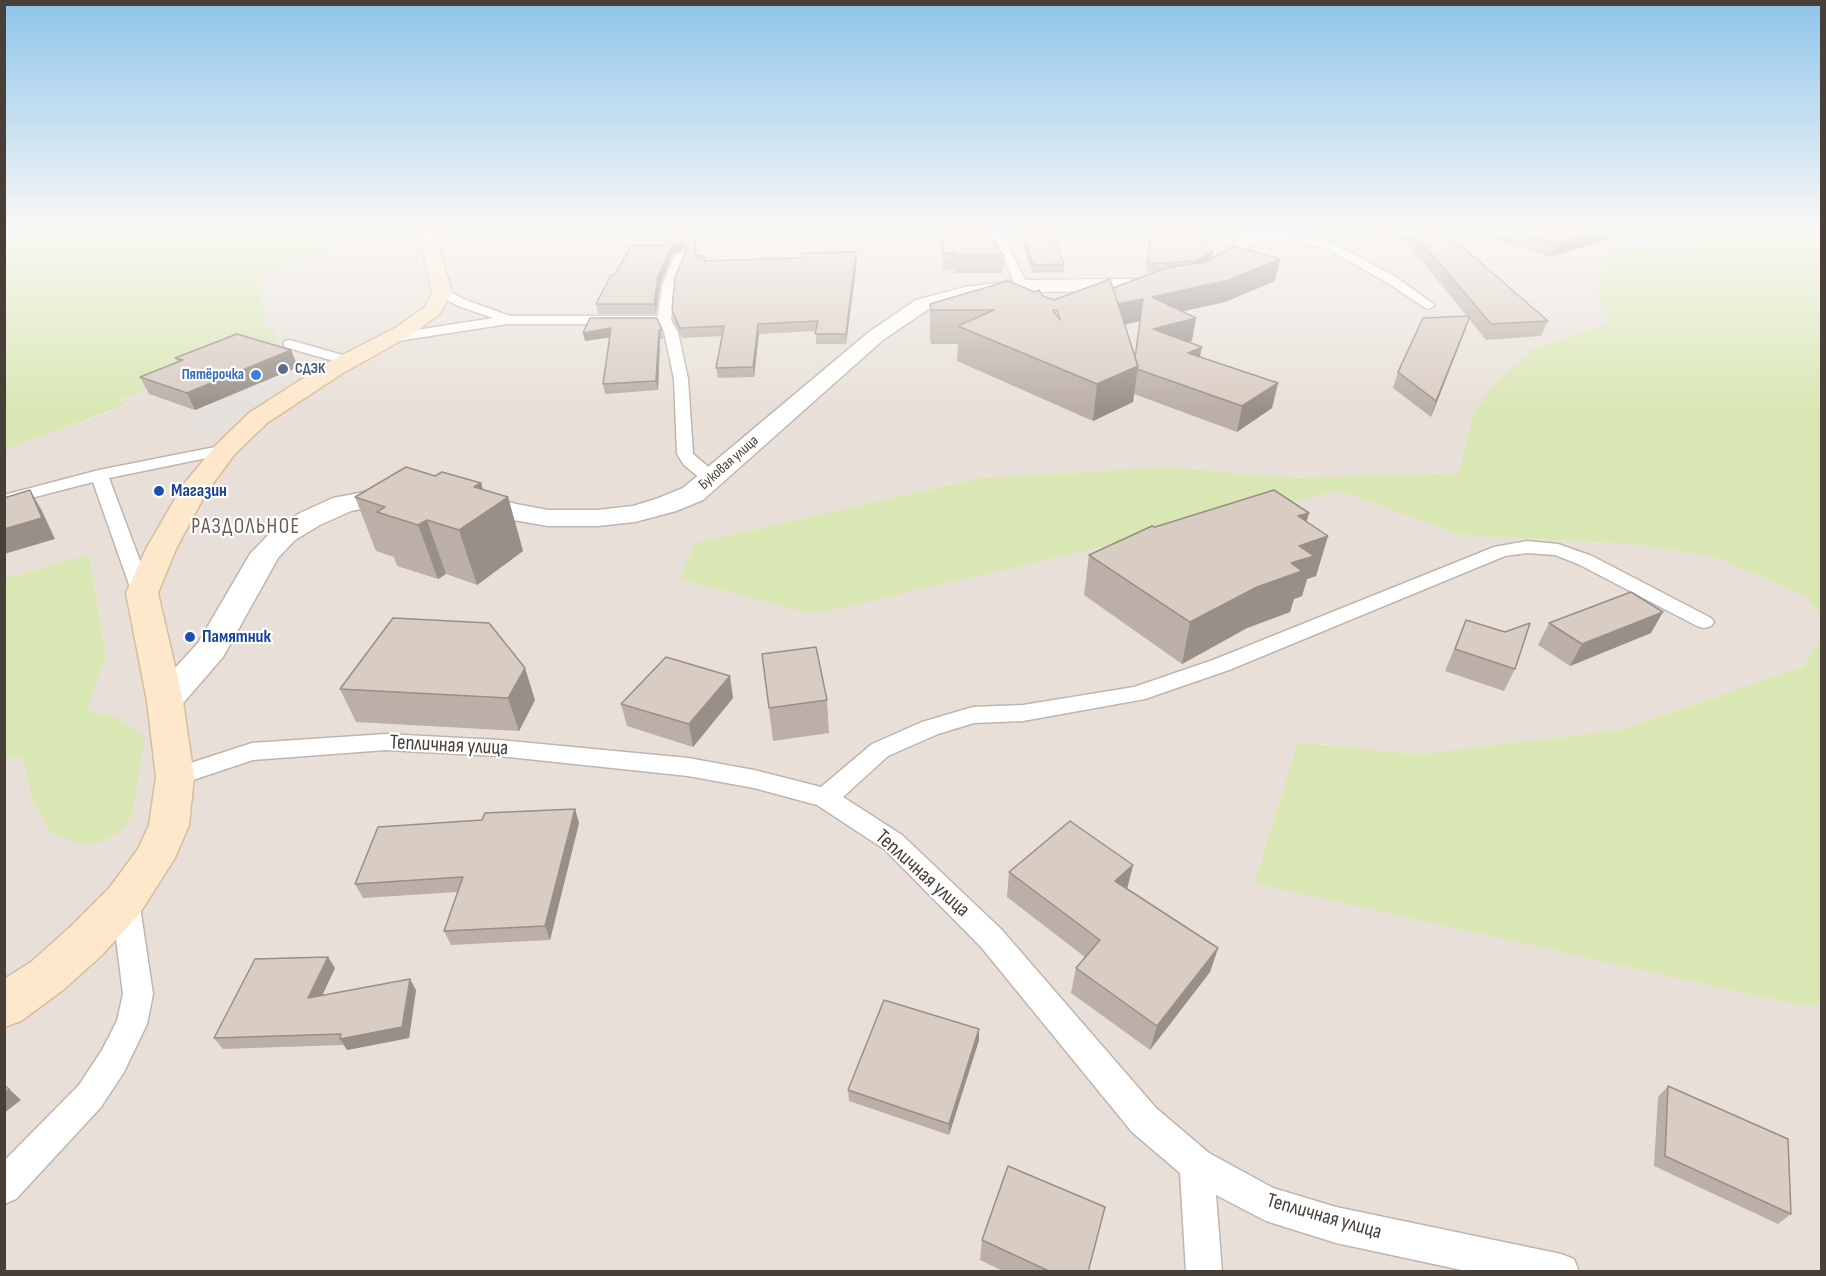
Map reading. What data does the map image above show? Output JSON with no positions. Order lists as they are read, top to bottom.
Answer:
{
  "streets": {
    "street": ["Буковая улица"],
    "lane": ["Тепличная улица"]
  },
  "districts": ["РАЗДОЛЬНОЕ"],
  "places": [
    "СДЭК",
    "Пятёрочка",
    "Магазин",
    "Памятник"
  ]
}
